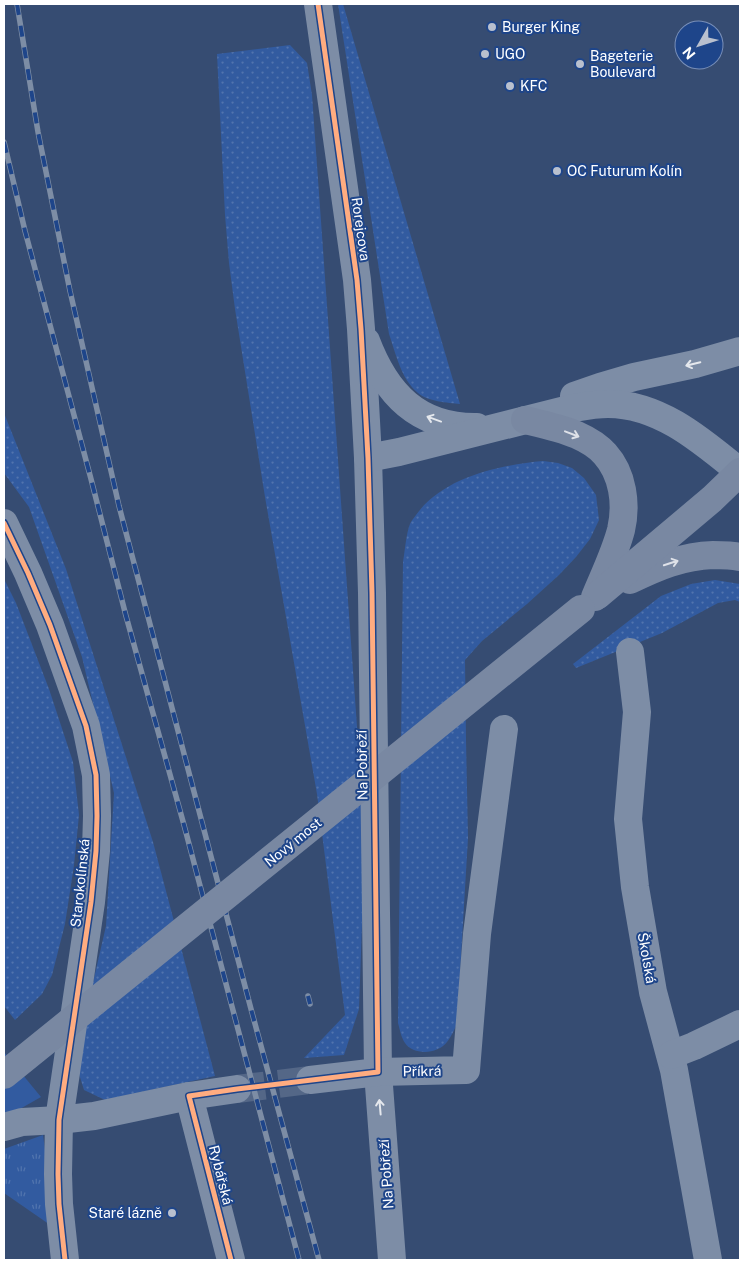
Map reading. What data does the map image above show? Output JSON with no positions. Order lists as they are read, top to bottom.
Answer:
{
  "streets": {
    "main road": ["Nový most"],
    "street": [
      "Rorejcova",
      "Na Pobřeží",
      "Starokolínská",
      "Školská",
      "Příkrá",
      "Rybářská"
    ]
  },
  "crossings": [
    ["Rorejcova", "Na Pobřeží"],
    ["Na Pobřeží", "Příkrá"]
  ],
  "places": [
    "Burger King",
    "UGO",
    "Bageterie Boulevard",
    "KFC",
    "OC Futurum Kolín",
    "Staré lázně"
  ],
  "north": "bottom left"
}
